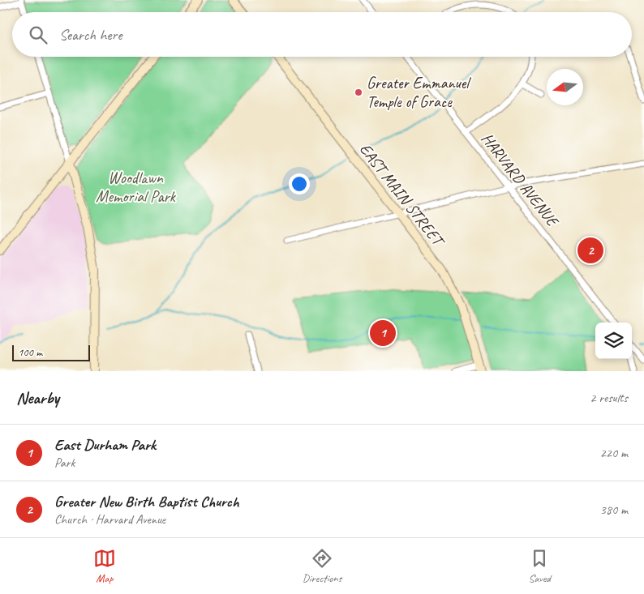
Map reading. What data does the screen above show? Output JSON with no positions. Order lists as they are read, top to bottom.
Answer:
{
  "streets": {
    "street": ["HARVARD AVENUE", "EAST MAIN STREET"]
  },
  "parks": ["Woodlawn Memorial Park"],
  "places": ["Greater Emmanuel Temple of Grace"],
  "scale_bar": "100 m",
  "north": "left",
  "page": {
    "search": "Search here",
    "pins": ["2", "1"],
    "scale": "100 m",
    "heading": ["Nearby", "2 results"],
    "list": [
      {
        "mark": "1",
        "name": "East Durham Park",
        "note": "Park",
        "value": "220 m"
      },
      {
        "mark": "2",
        "name": "Greater New Birth Baptist Church",
        "note": "Church · Harvard Avenue",
        "value": "380 m"
      }
    ],
    "nav": ["Map", "Directions", "Saved"]
  }
}
